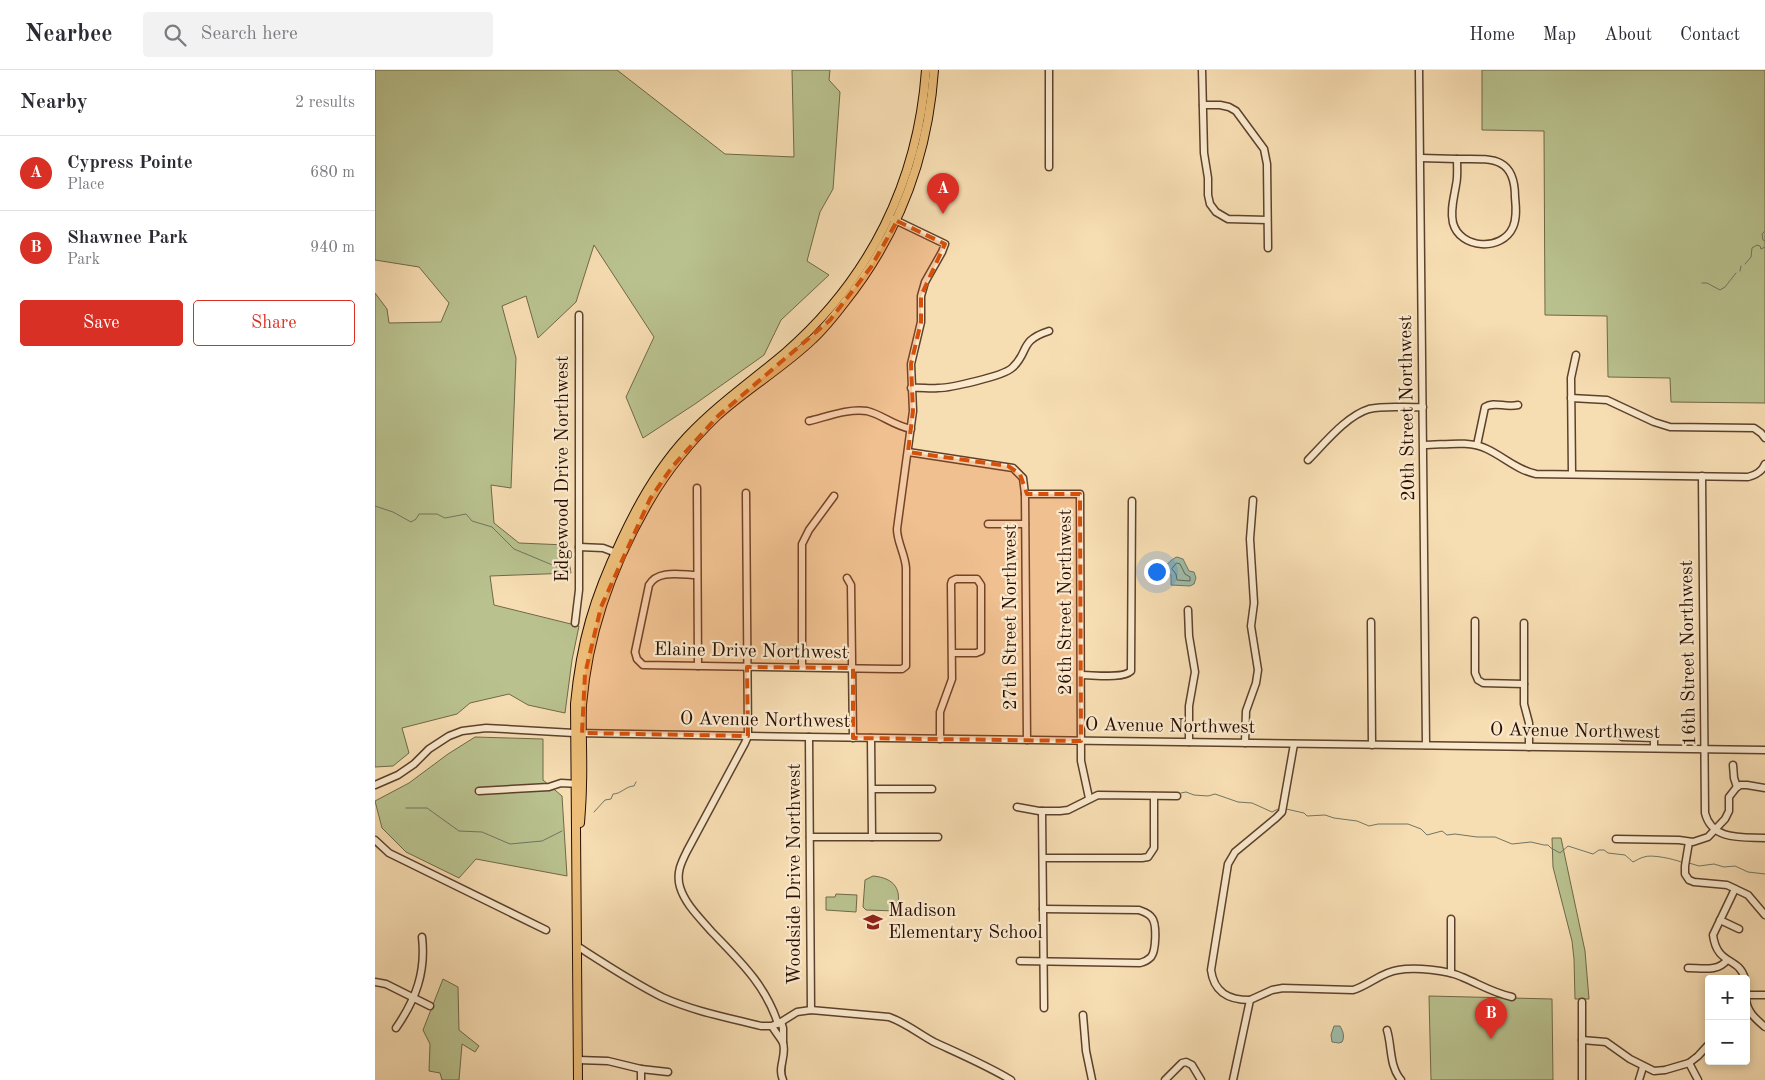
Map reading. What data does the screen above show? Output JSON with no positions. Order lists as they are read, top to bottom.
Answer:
{
  "streets": {
    "street": [
      "20th Street Northwest",
      "Edgewood Drive Northwest",
      "26th Street Northwest",
      "27th Street Northwest",
      "Elaine Drive Northwest",
      "16th Street Northwest",
      "O Avenue Northwest",
      "Woodside Drive Northwest"
    ]
  },
  "crossings": [
    ["20th Street Northwest", "O Avenue Northwest"],
    ["26th Street Northwest", "27th Street Northwest"],
    ["26th Street Northwest", "O Avenue Northwest"],
    ["27th Street Northwest", "O Avenue Northwest"],
    ["16th Street Northwest", "O Avenue Northwest"],
    ["O Avenue Northwest", "Woodside Drive Northwest"]
  ],
  "places": {
    "school or university": ["Madison Elementary School"]
  },
  "page": {
    "header": "Nearbee",
    "search": "Search here",
    "nav": [
      "Home",
      "Map",
      "About",
      "Contact"
    ],
    "heading": ["Nearby", "2 results"],
    "list": [
      {
        "mark": "A",
        "name": "Cypress Pointe",
        "note": "Place",
        "value": "680 m"
      },
      {
        "mark": "B",
        "name": "Shawnee Park",
        "note": "Park",
        "value": "940 m"
      }
    ],
    "pins": ["A", "B"],
    "buttons": ["Save", "Share"],
    "map_buttons": ["+", "−"]
  }
}
